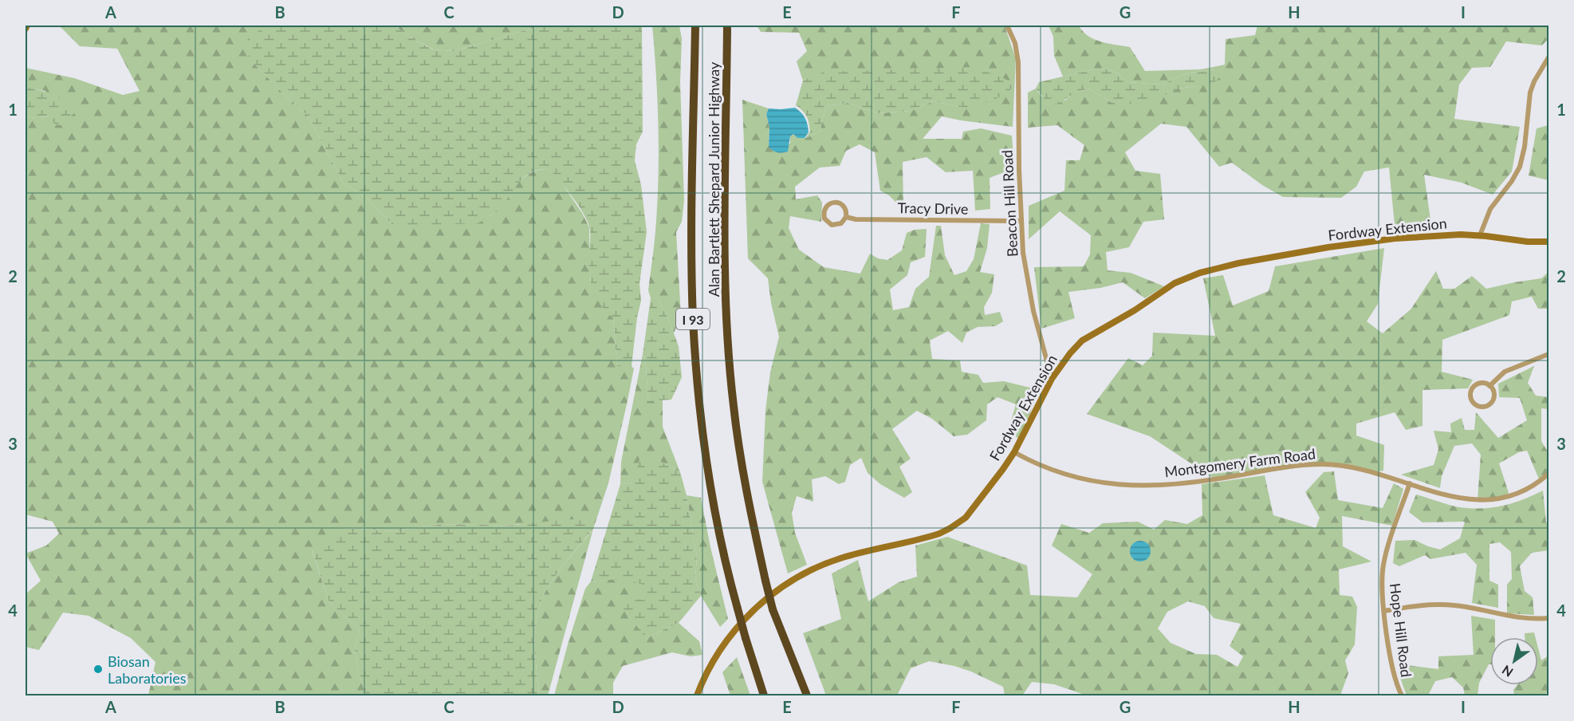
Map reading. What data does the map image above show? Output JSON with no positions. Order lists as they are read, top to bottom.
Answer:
{
  "streets": {
    "highway": ["Alan Bartlett Shepard Junior Highway", "I 93"],
    "street": [
      "Beacon Hill Road",
      "Tracy Drive",
      "Fordway Extension",
      "Montgomery Farm Road",
      "Hope Hill Road"
    ]
  },
  "crossings": [
    ["Beacon Hill Road", "Tracy Drive"],
    ["Beacon Hill Road", "Fordway Extension"],
    ["Fordway Extension", "Montgomery Farm Road"],
    ["Montgomery Farm Road", "Hope Hill Road"]
  ],
  "places": ["Biosan Laboratories"],
  "north": "bottom left",
  "grid": {
    "columns": [
      "A",
      "B",
      "C",
      "D",
      "E",
      "F",
      "G",
      "H",
      "I"
    ],
    "rows": [
      "1",
      "2",
      "3",
      "4"
    ]
  }
}
